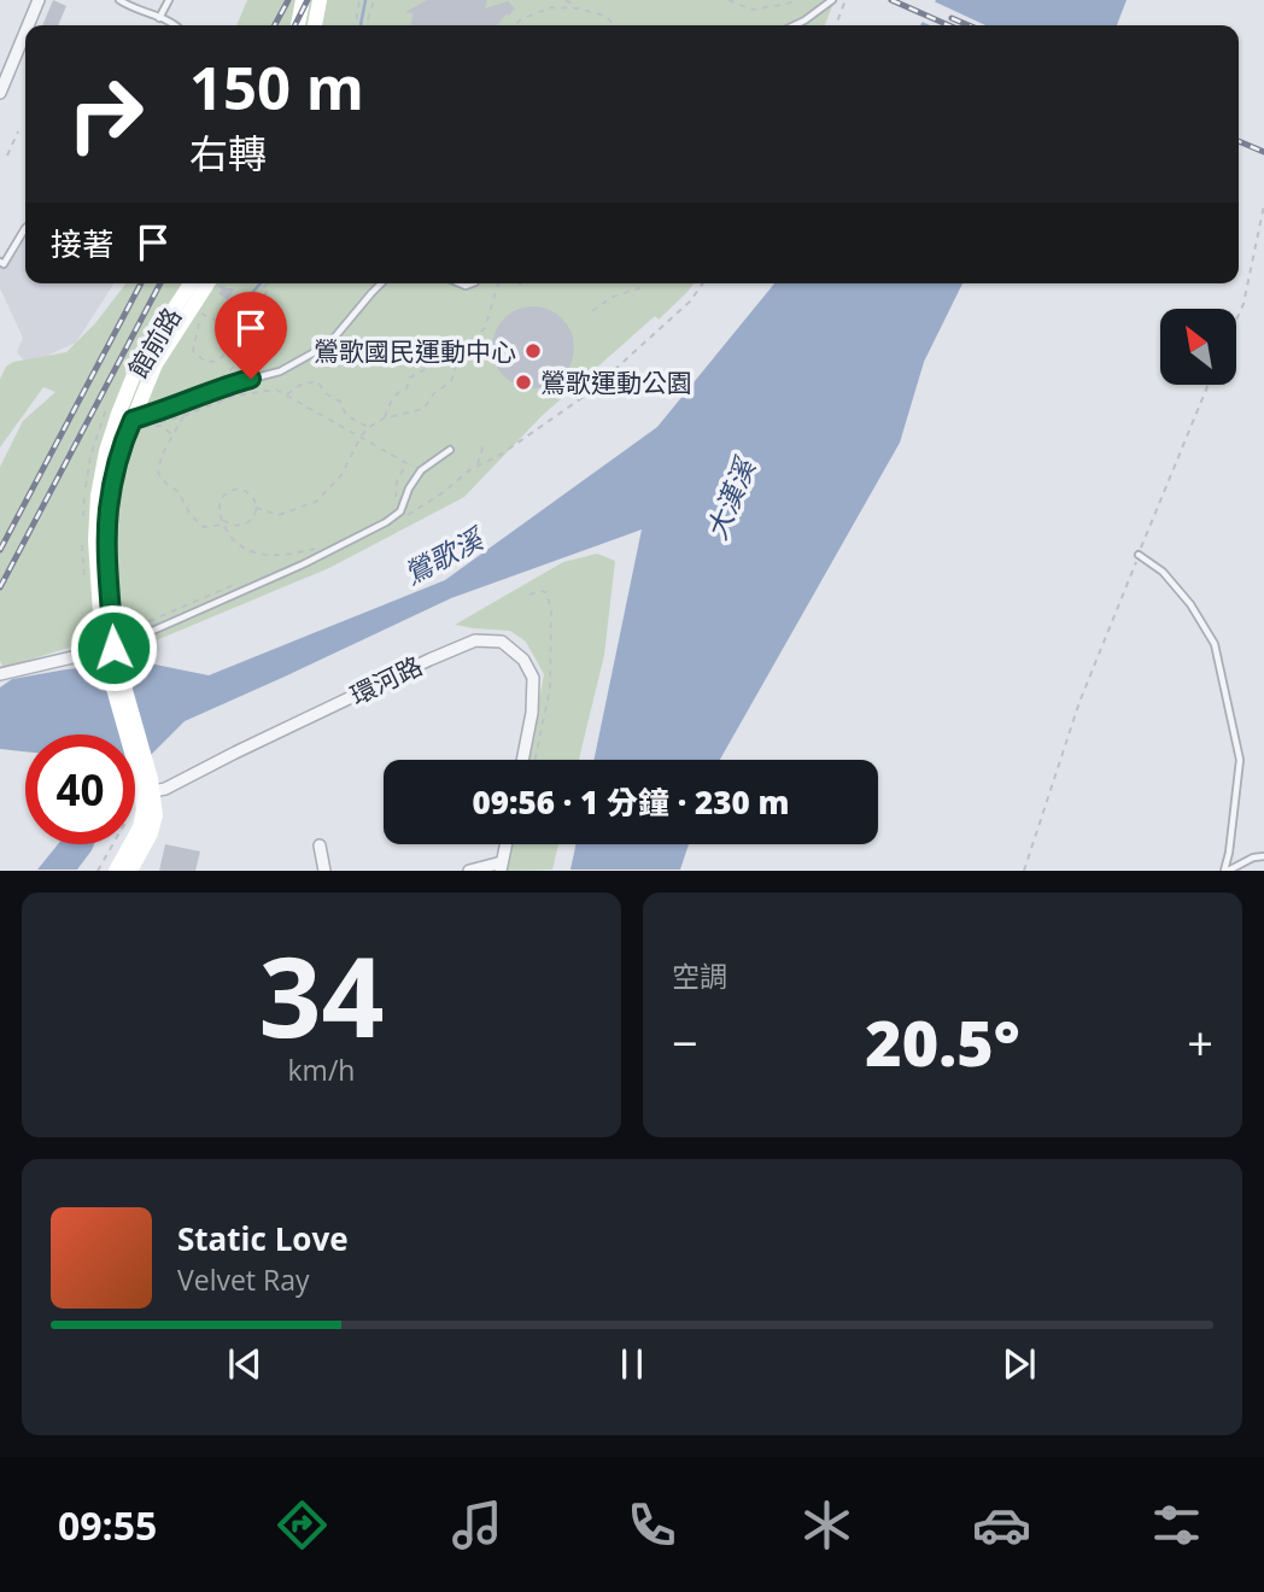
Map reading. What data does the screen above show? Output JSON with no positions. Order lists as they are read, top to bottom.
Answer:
{
  "streets": {
    "street": ["館前路", "環河路"]
  },
  "water": ["大漢溪", "鶯歌溪"],
  "places": ["鶯歌國民運動中心", "鶯歌運動公園"],
  "north": "top left",
  "page": {
    "turn": ["150 m", "右轉"],
    "then": "接著",
    "limit": "40",
    "trip": "09:56 · 1 分鐘 · 230 m",
    "tile": [
      ["34", "km/h"],
      "空調"
    ],
    "heat": ["−", "20.5°", "+"],
    "song": ["Static Love", "Velvet Ray"],
    "tabs": "09:55"
  }
}
